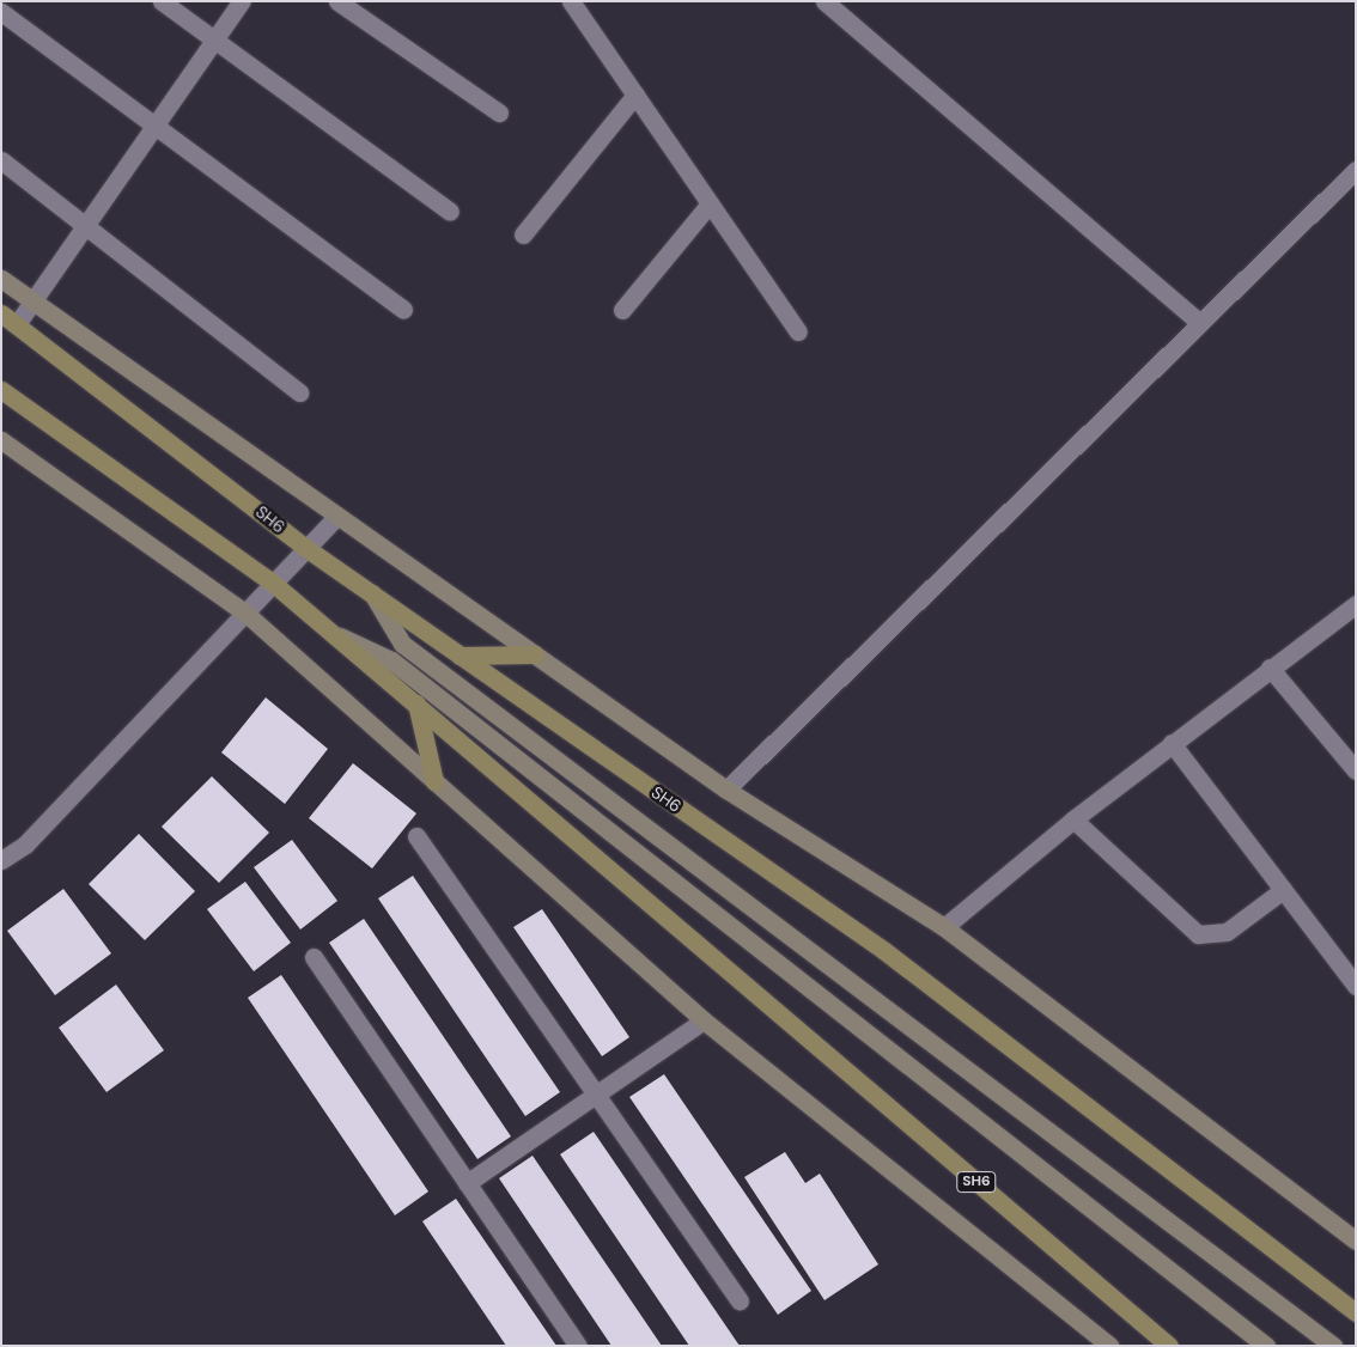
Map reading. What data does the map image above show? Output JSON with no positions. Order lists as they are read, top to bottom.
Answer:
{
  "streets": {
    "main road": ["SH6"]
  }
}
